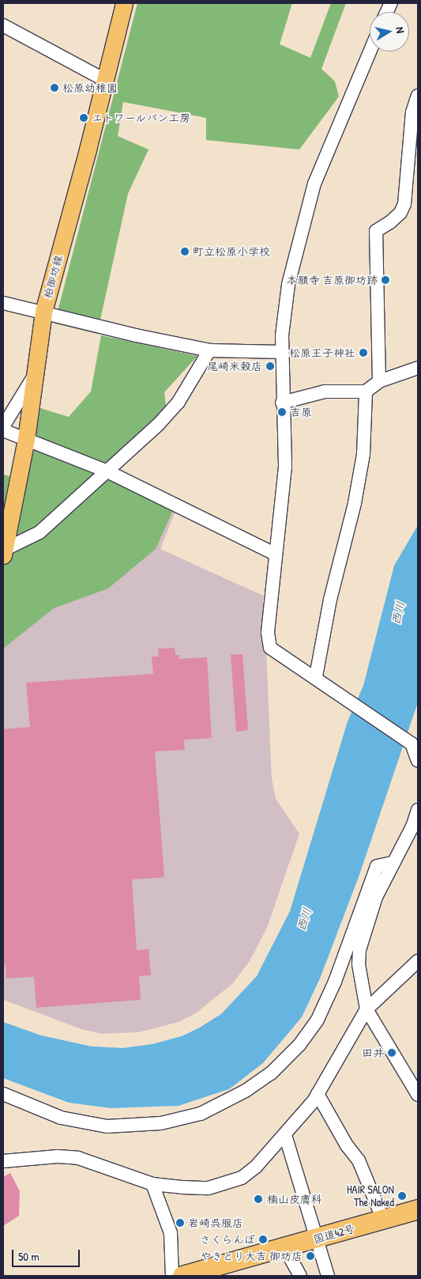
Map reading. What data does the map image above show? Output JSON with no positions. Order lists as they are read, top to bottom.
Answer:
{
  "streets": {
    "highway": ["国道42号"],
    "main road": ["柏御坊線"]
  },
  "water": ["西川"],
  "places": [
    "松原幼稚園",
    "エトワールパン工房",
    "町立松原小学校",
    "本願寺 吉原御坊跡",
    "松原王子神社",
    "尾崎米穀店",
    "吉原",
    "田井",
    "HAIR SALON The Naked",
    "楠山皮膚科",
    "岩崎呉服店",
    "さくらんぼ",
    "やきとり大吉 御坊店"
  ],
  "scale_bar": "50 m",
  "north": "right"
}
